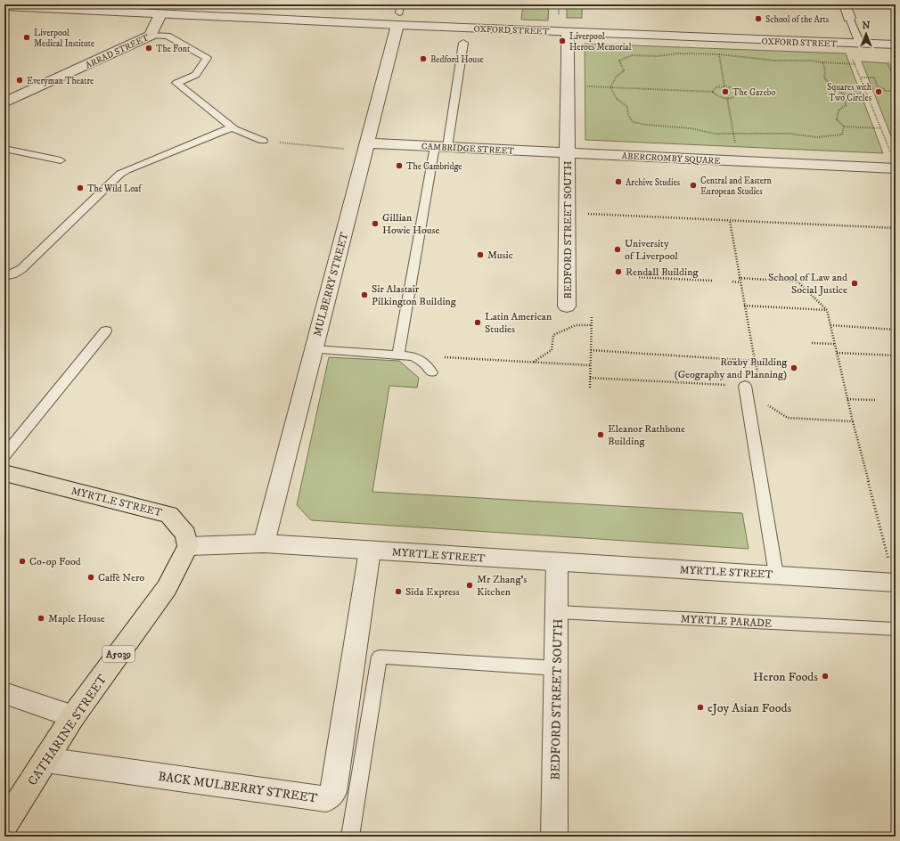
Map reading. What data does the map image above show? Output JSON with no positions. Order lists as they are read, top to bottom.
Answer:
{
  "streets": {
    "main road": ["MYRTLE STREET", "A5039", "CATHARINE STREET"],
    "street": [
      "OXFORD STREET",
      "ARRAD STREET",
      "CAMBRIDGE STREET",
      "ABERCROMBY SQUARE",
      "BEDFORD STREET SOUTH",
      "MULBERRY STREET",
      "BACK MULBERRY STREET"
    ],
    "lane": ["MYRTLE PARADE"]
  },
  "crossings": [
    ["OXFORD STREET", "ARRAD STREET"],
    ["OXFORD STREET", "MULBERRY STREET"],
    ["CAMBRIDGE STREET", "ABERCROMBY SQUARE"],
    ["CAMBRIDGE STREET", "BEDFORD STREET SOUTH"],
    ["CAMBRIDGE STREET", "MULBERRY STREET"],
    ["ABERCROMBY SQUARE", "BEDFORD STREET SOUTH"],
    ["BEDFORD STREET SOUTH", "MYRTLE STREET"],
    ["BEDFORD STREET SOUTH", "MYRTLE PARADE"],
    ["MULBERRY STREET", "MYRTLE STREET"],
    ["MYRTLE STREET", "CATHARINE STREET"],
    ["MYRTLE STREET", "BACK MULBERRY STREET"],
    ["CATHARINE STREET", "BACK MULBERRY STREET"]
  ],
  "places": [
    "School of the Arts",
    "Liverpool Medical Institute",
    "Liverpool Heroes Memorial",
    "The Font",
    "Bedford House",
    "Everyman Theatre",
    "The Gazebo",
    "Squares with Two Circles",
    "The Cambridge",
    "Archive Studies",
    "Central and Eastern European Studies",
    "The Wild Loaf",
    "Gillian Howie House",
    "University of Liverpool",
    "Music",
    "Rendall Building",
    "School of Law and Social Justice",
    "Sir Alastair Pilkington Building",
    "Latin American Studies",
    "Roxby Building (Geography and Planning)",
    "Eleanor Rathbone Building",
    "Co-op Food",
    "Caffè Nero",
    "Mr Zhang's Kitchen",
    "Sida Express",
    "Maple House",
    "Heron Foods",
    "eJoy Asian Foods"
  ],
  "north": "top"
}
